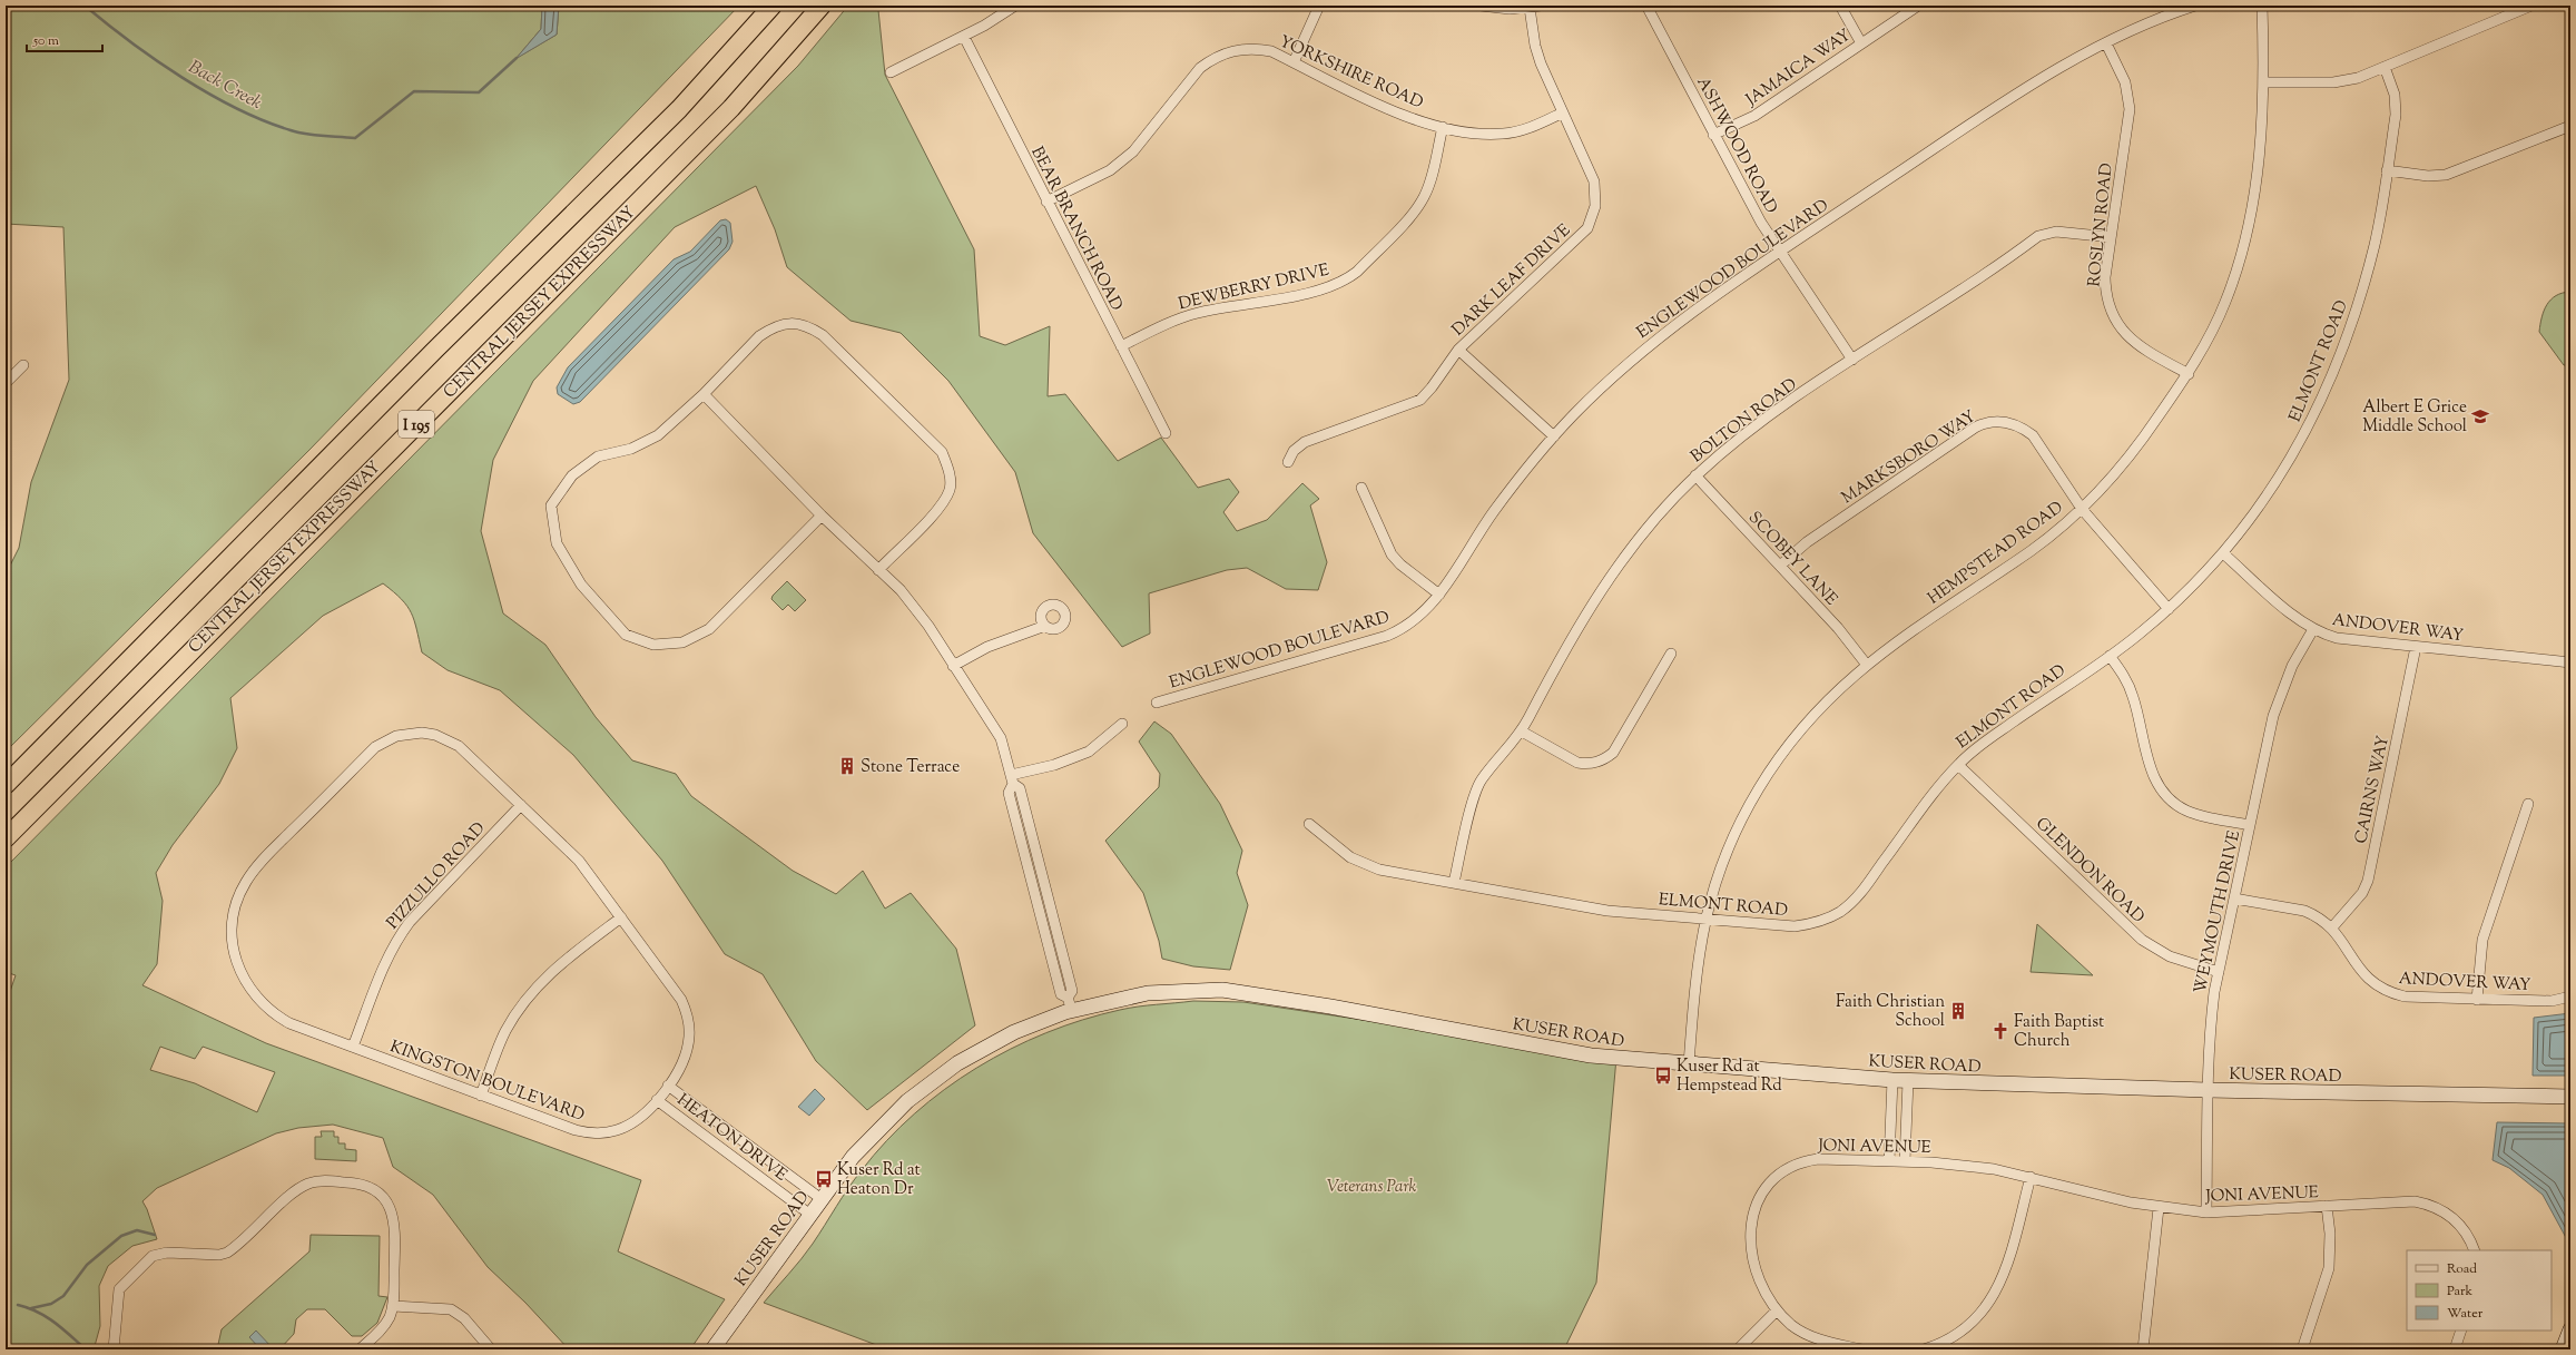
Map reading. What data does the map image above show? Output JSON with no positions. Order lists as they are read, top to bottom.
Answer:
{
  "streets": {
    "highway": ["CENTRAL JERSEY EXPRESSWAY", "I 195"],
    "street": [
      "JAMAICA WAY",
      "YORKSHIRE ROAD",
      "ASHWOOD ROAD",
      "ROSLYN ROAD",
      "BEAR BRANCH ROAD",
      "ENGLEWOOD BOULEVARD",
      "DARK LEAF DRIVE",
      "DEWBERRY DRIVE",
      "ELMONT ROAD",
      "BOLTON ROAD",
      "MARKSBORO WAY",
      "HEMPSTEAD ROAD",
      "SCOBEY LANE",
      "ANDOVER WAY",
      "CAIRNS WAY",
      "GLENDON ROAD",
      "PIZZULLO ROAD",
      "WEYMOUTH DRIVE",
      "KUSER ROAD",
      "KINGSTON BOULEVARD",
      "HEATON DRIVE",
      "JONI AVENUE"
    ]
  },
  "crossings": [
    ["JAMAICA WAY", "ASHWOOD ROAD"],
    ["YORKSHIRE ROAD", "BEAR BRANCH ROAD"],
    ["YORKSHIRE ROAD", "DARK LEAF DRIVE"],
    ["YORKSHIRE ROAD", "DEWBERRY DRIVE"],
    ["ASHWOOD ROAD", "ENGLEWOOD BOULEVARD"],
    ["ASHWOOD ROAD", "BOLTON ROAD"],
    ["ROSLYN ROAD", "ENGLEWOOD BOULEVARD"],
    ["ROSLYN ROAD", "BOLTON ROAD"],
    ["ROSLYN ROAD", "HEMPSTEAD ROAD"],
    ["BEAR BRANCH ROAD", "DEWBERRY DRIVE"],
    ["ELMONT ROAD", "BOLTON ROAD"],
    ["ELMONT ROAD", "MARKSBORO WAY"],
    ["ELMONT ROAD", "HEMPSTEAD ROAD"],
    ["ELMONT ROAD", "ANDOVER WAY"],
    ["ELMONT ROAD", "GLENDON ROAD"],
    ["BOLTON ROAD", "SCOBEY LANE"],
    ["MARKSBORO WAY", "HEMPSTEAD ROAD"],
    ["MARKSBORO WAY", "SCOBEY LANE"],
    ["HEMPSTEAD ROAD", "SCOBEY LANE"],
    ["HEMPSTEAD ROAD", "KUSER ROAD"],
    ["ANDOVER WAY", "CAIRNS WAY"],
    ["ANDOVER WAY", "WEYMOUTH DRIVE"],
    ["GLENDON ROAD", "WEYMOUTH DRIVE"],
    ["PIZZULLO ROAD", "KINGSTON BOULEVARD"],
    ["WEYMOUTH DRIVE", "KUSER ROAD"],
    ["WEYMOUTH DRIVE", "JONI AVENUE"],
    ["KUSER ROAD", "HEATON DRIVE"],
    ["KINGSTON BOULEVARD", "HEATON DRIVE"]
  ],
  "water": ["Back Creek"],
  "parks": ["Veterans Park"],
  "places": {
    "school or university": ["Albert E Grice Middle School"],
    "building": ["Stone Terrace", "Faith Christian School"],
    "church": ["Faith Baptist Church"],
    "bus stop": ["Kuser Rd at Hempstead Rd", "Kuser Rd at Heaton Dr"]
  },
  "legend": ["Road", "Park", "Water"],
  "scale_bar": "50 m"
}
